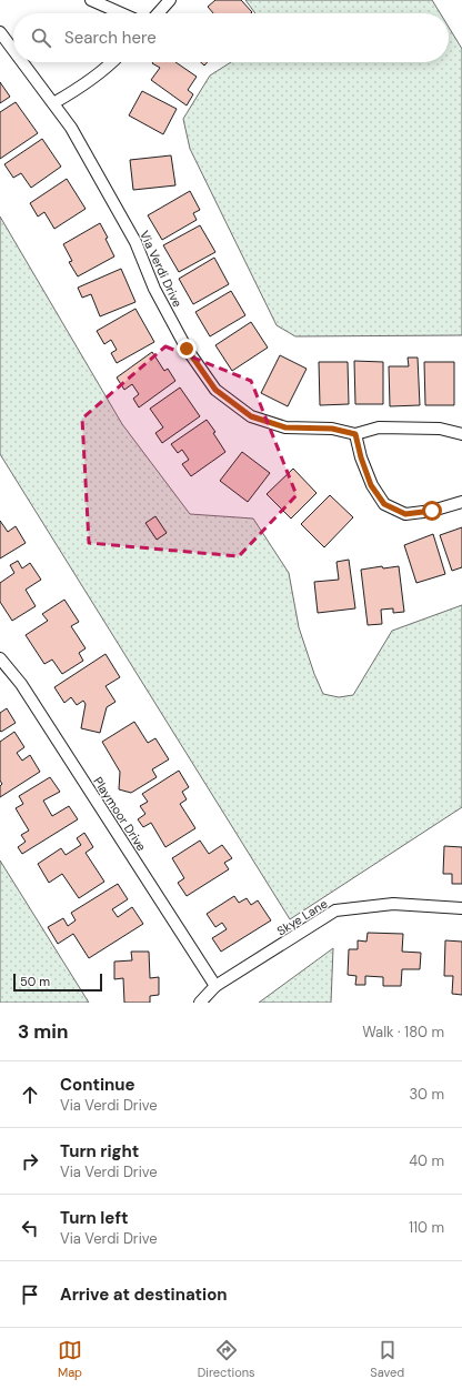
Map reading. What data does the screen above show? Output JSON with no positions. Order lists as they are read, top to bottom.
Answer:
{
  "streets": {
    "street": ["Via Verdi Drive", "Playmoor Drive", "Skye Lane"]
  },
  "crossings": [
    ["Playmoor Drive", "Skye Lane"]
  ],
  "scale_bar": "50 m",
  "page": {
    "search": "Search here",
    "scale": "50 m",
    "heading": ["3 min", "Walk · 180 m"],
    "list": [
      ["Continue", "Via Verdi Drive", "30 m"],
      ["Turn right", "Via Verdi Drive", "40 m"],
      ["Turn left", "Via Verdi Drive", "110 m"],
      "Arrive at destination"
    ],
    "nav": ["Map", "Directions", "Saved"]
  }
}
